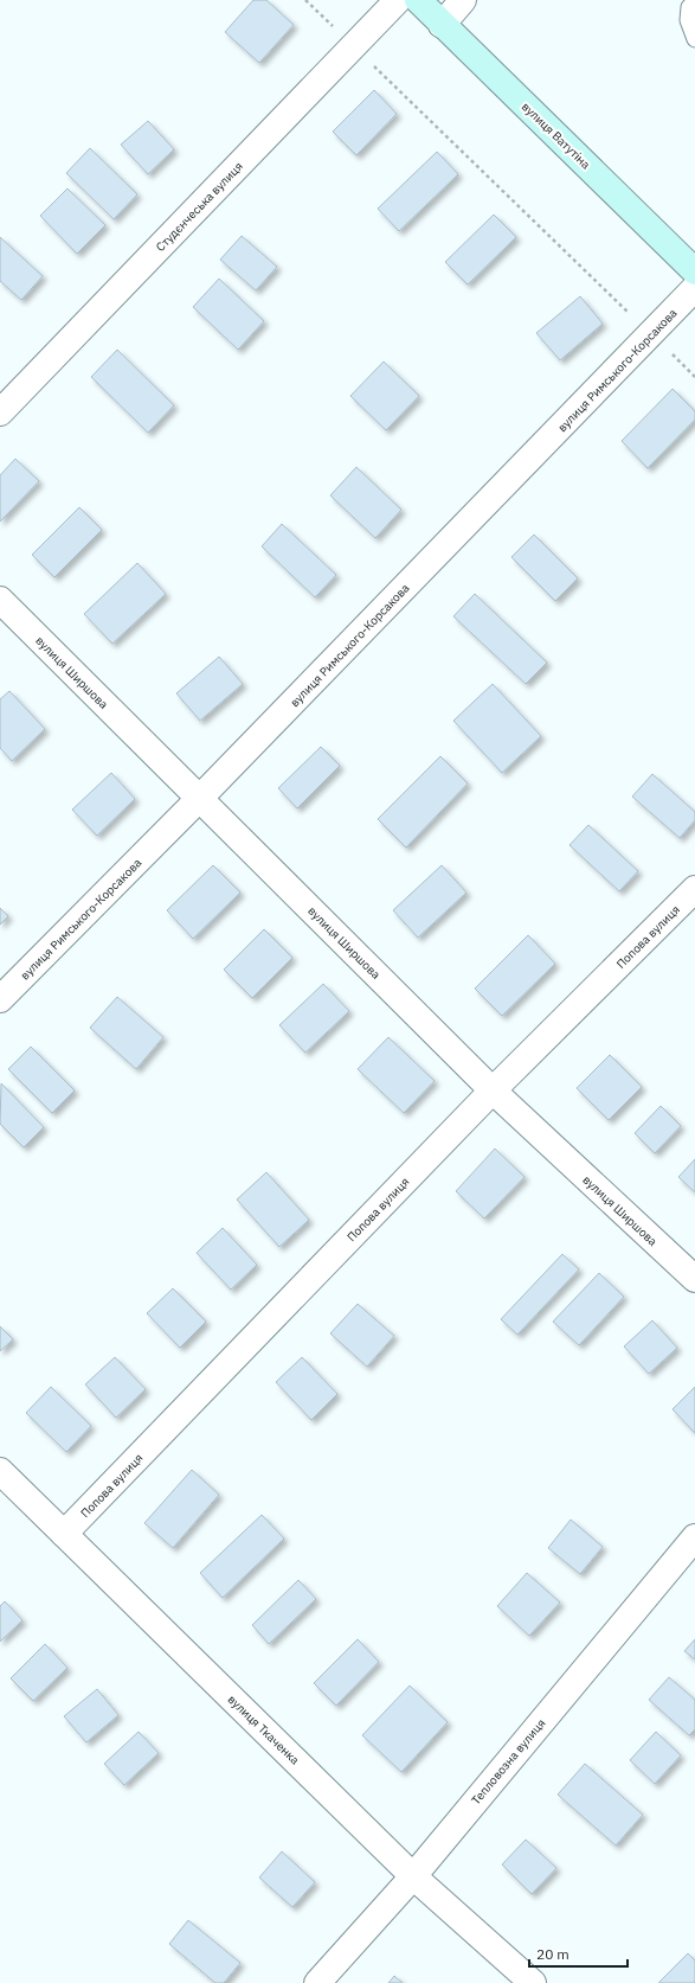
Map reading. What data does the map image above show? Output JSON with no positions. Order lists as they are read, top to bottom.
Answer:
{
  "streets": {
    "street": [
      "вулиця Ватутіна",
      "Студєнчеська вулиця",
      "вулиця Римського-Корсакова",
      "вулиця Ширшова",
      "Попова вулиця",
      "вулиця Ткаченка",
      "Тепловозна вулиця"
    ]
  },
  "crossings": [
    ["вулиця Римського-Корсакова", "вулиця Ширшова"],
    ["вулиця Ширшова", "Попова вулиця"],
    ["Попова вулиця", "вулиця Ткаченка"],
    ["вулиця Ткаченка", "Тепловозна вулиця"]
  ],
  "scale_bar": "20 m"
}
